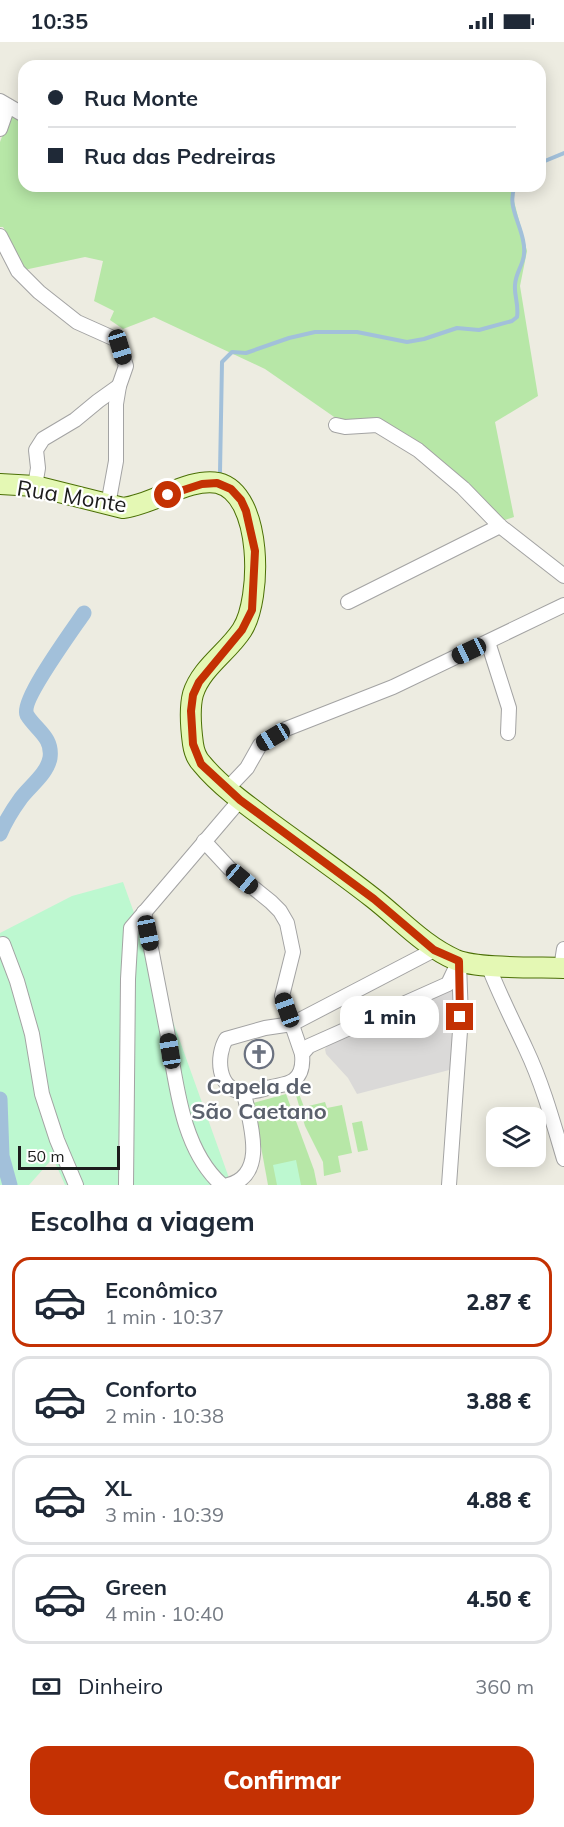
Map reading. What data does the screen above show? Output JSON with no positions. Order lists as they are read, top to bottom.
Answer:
{
  "streets": {
    "main road": ["Rua Monte"]
  },
  "places": {
    "church": ["Capela de São Caetano"]
  },
  "scale_bar": "50 m",
  "page": {
    "status": "10:35",
    "banner": ["Rua Monte", "Rua das Pedreiras"],
    "bubble": "1 min",
    "scale": "50 m",
    "heading": "Escolha a viagem",
    "list": [
      {
        "name": "Econômico",
        "note": "1 min · 10:37",
        "value": "2.87 €"
      },
      {
        "name": "Conforto",
        "note": "2 min · 10:38",
        "value": "3.88 €"
      },
      {
        "name": "XL",
        "note": "3 min · 10:39",
        "value": "4.88 €"
      },
      {
        "name": "Green",
        "note": "4 min · 10:40",
        "value": "4.50 €"
      }
    ],
    "pay": ["Dinheiro", "360 m"],
    "buttons": "Confirmar"
  }
}
